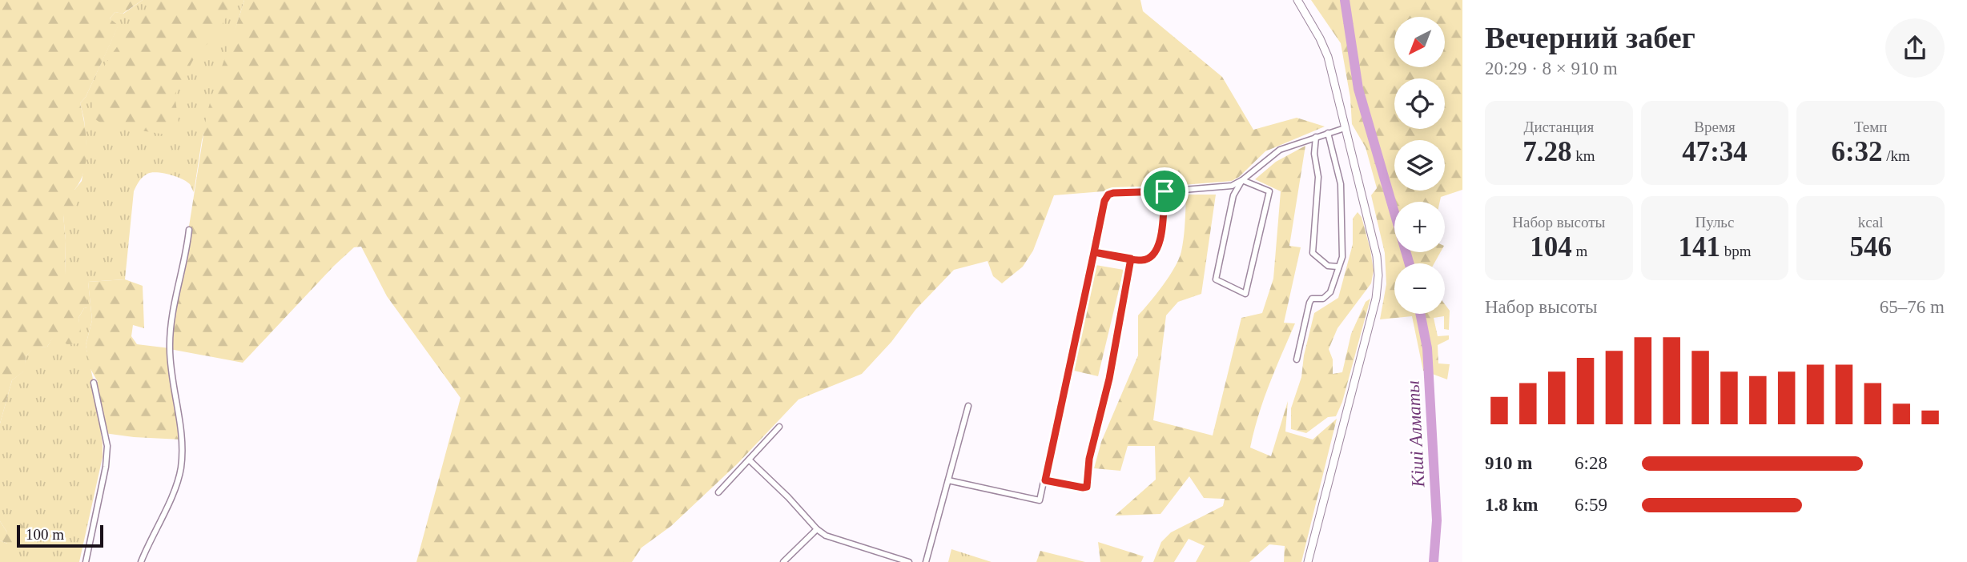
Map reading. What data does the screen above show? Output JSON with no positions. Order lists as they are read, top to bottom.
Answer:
{
  "water": ["Кіші Алматы"],
  "scale_bar": "100 m",
  "north": "bottom left",
  "page": {
    "heading": ["Вечерний забег", "20:29 · 8 × 910 m"],
    "map_buttons": ["+", "−"],
    "stats": [
      ["Дистанция", "7.28 km"],
      ["Время", "47:34"],
      ["Темп", "6:32 /km"],
      ["Набор высоты", "104 m"],
      ["Пульс", "141 bpm"],
      ["kcal", "546"]
    ],
    "chart": ["Набор высоты", "65–76 m"],
    "list": [
      {
        "name": "910 m",
        "note": "6:28"
      },
      {
        "name": "1.8 km",
        "note": "6:59"
      }
    ],
    "scale": "100 m"
  }
}
